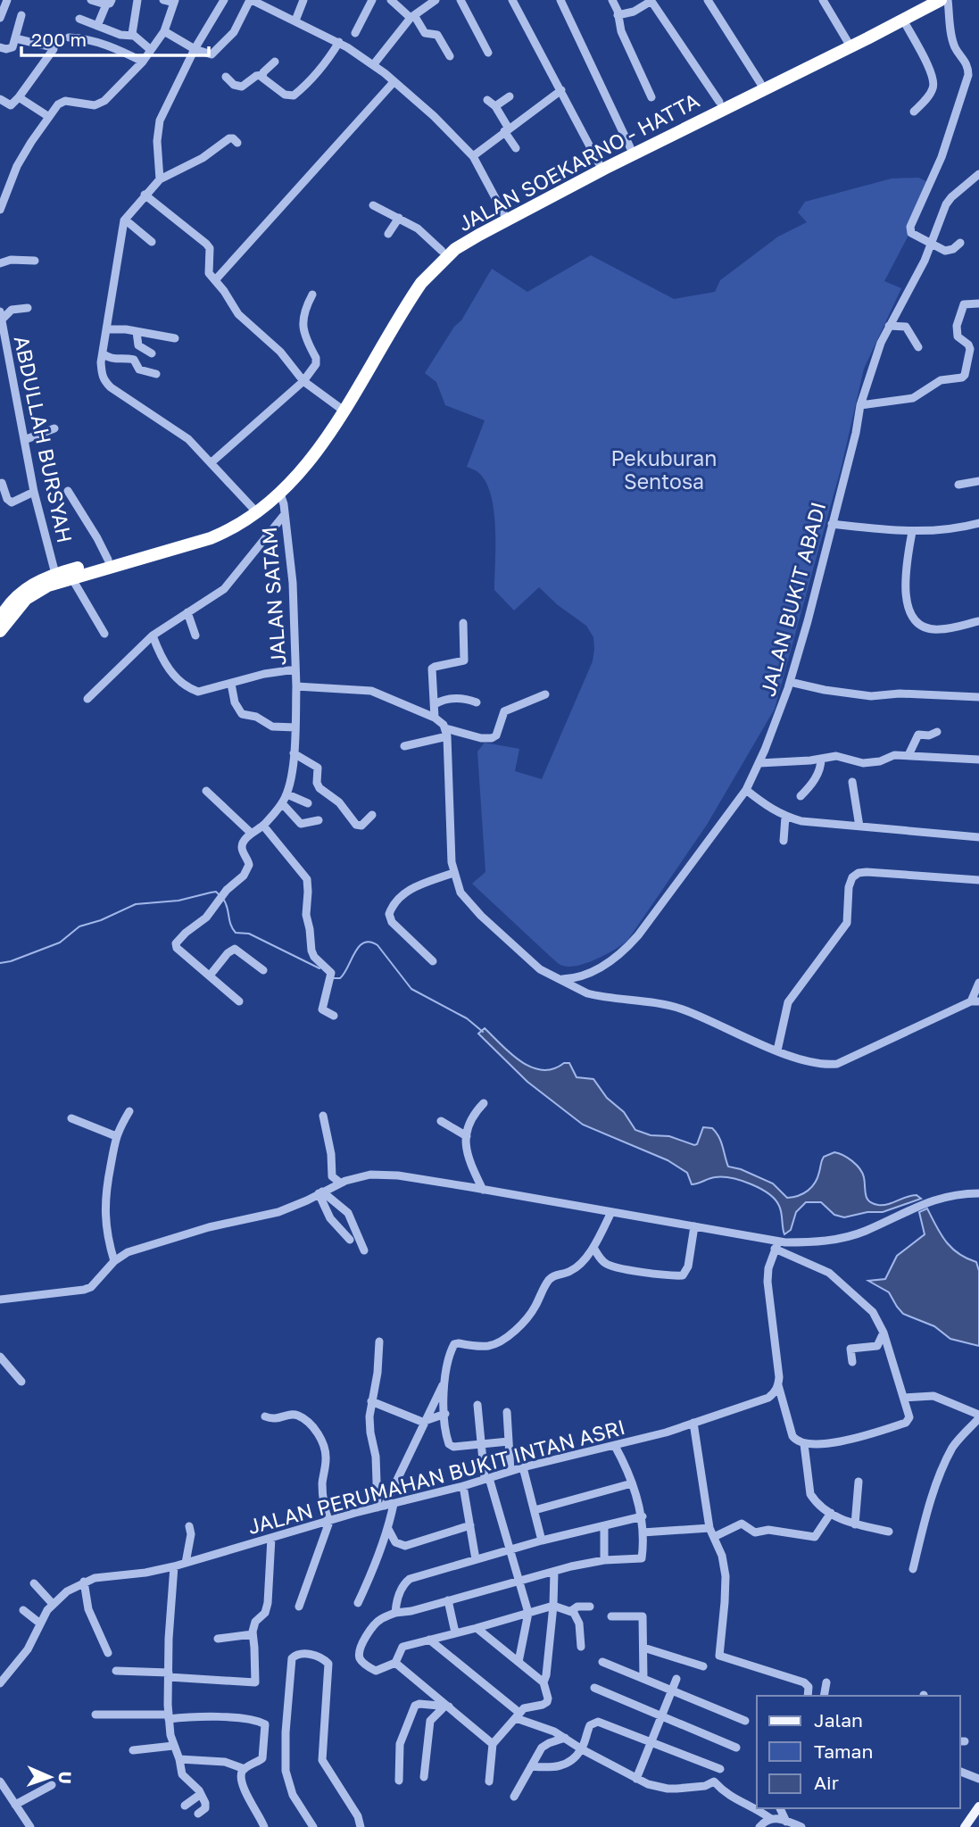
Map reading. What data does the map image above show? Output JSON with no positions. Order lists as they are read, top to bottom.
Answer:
{
  "streets": {
    "highway": ["JALAN SOEKARNO - HATTA"],
    "street": [
      "ABDULLAH BURSYAH",
      "JALAN SATAM",
      "JALAN BUKIT ABADI",
      "JALAN PERUMAHAN BUKIT INTAN ASRI"
    ]
  },
  "crossings": [
    ["JALAN SOEKARNO - HATTA", "ABDULLAH BURSYAH"],
    ["JALAN SOEKARNO - HATTA", "JALAN SATAM"]
  ],
  "parks": ["Pekuburan Sentosa"],
  "legend": ["Jalan", "Taman", "Air"],
  "scale_bar": "200 m",
  "north": "right"
}
